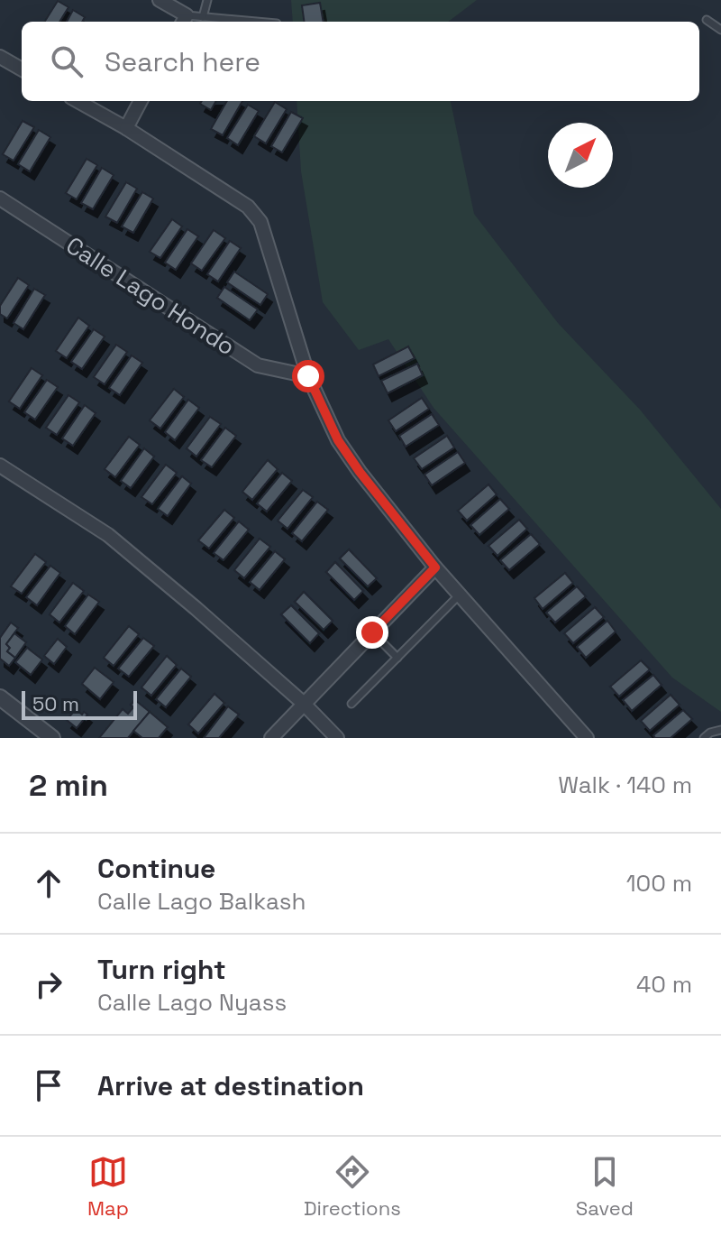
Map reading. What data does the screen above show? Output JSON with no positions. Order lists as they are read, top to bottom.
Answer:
{
  "streets": {
    "street": ["Calle Lago Hondo"]
  },
  "scale_bar": "50 m",
  "north": "top right",
  "page": {
    "search": "Search here",
    "scale": "50 m",
    "heading": ["2 min", "Walk · 140 m"],
    "list": [
      ["Continue", "Calle Lago Balkash", "100 m"],
      ["Turn right", "Calle Lago Nyass", "40 m"],
      "Arrive at destination"
    ],
    "nav": ["Map", "Directions", "Saved"]
  }
}
